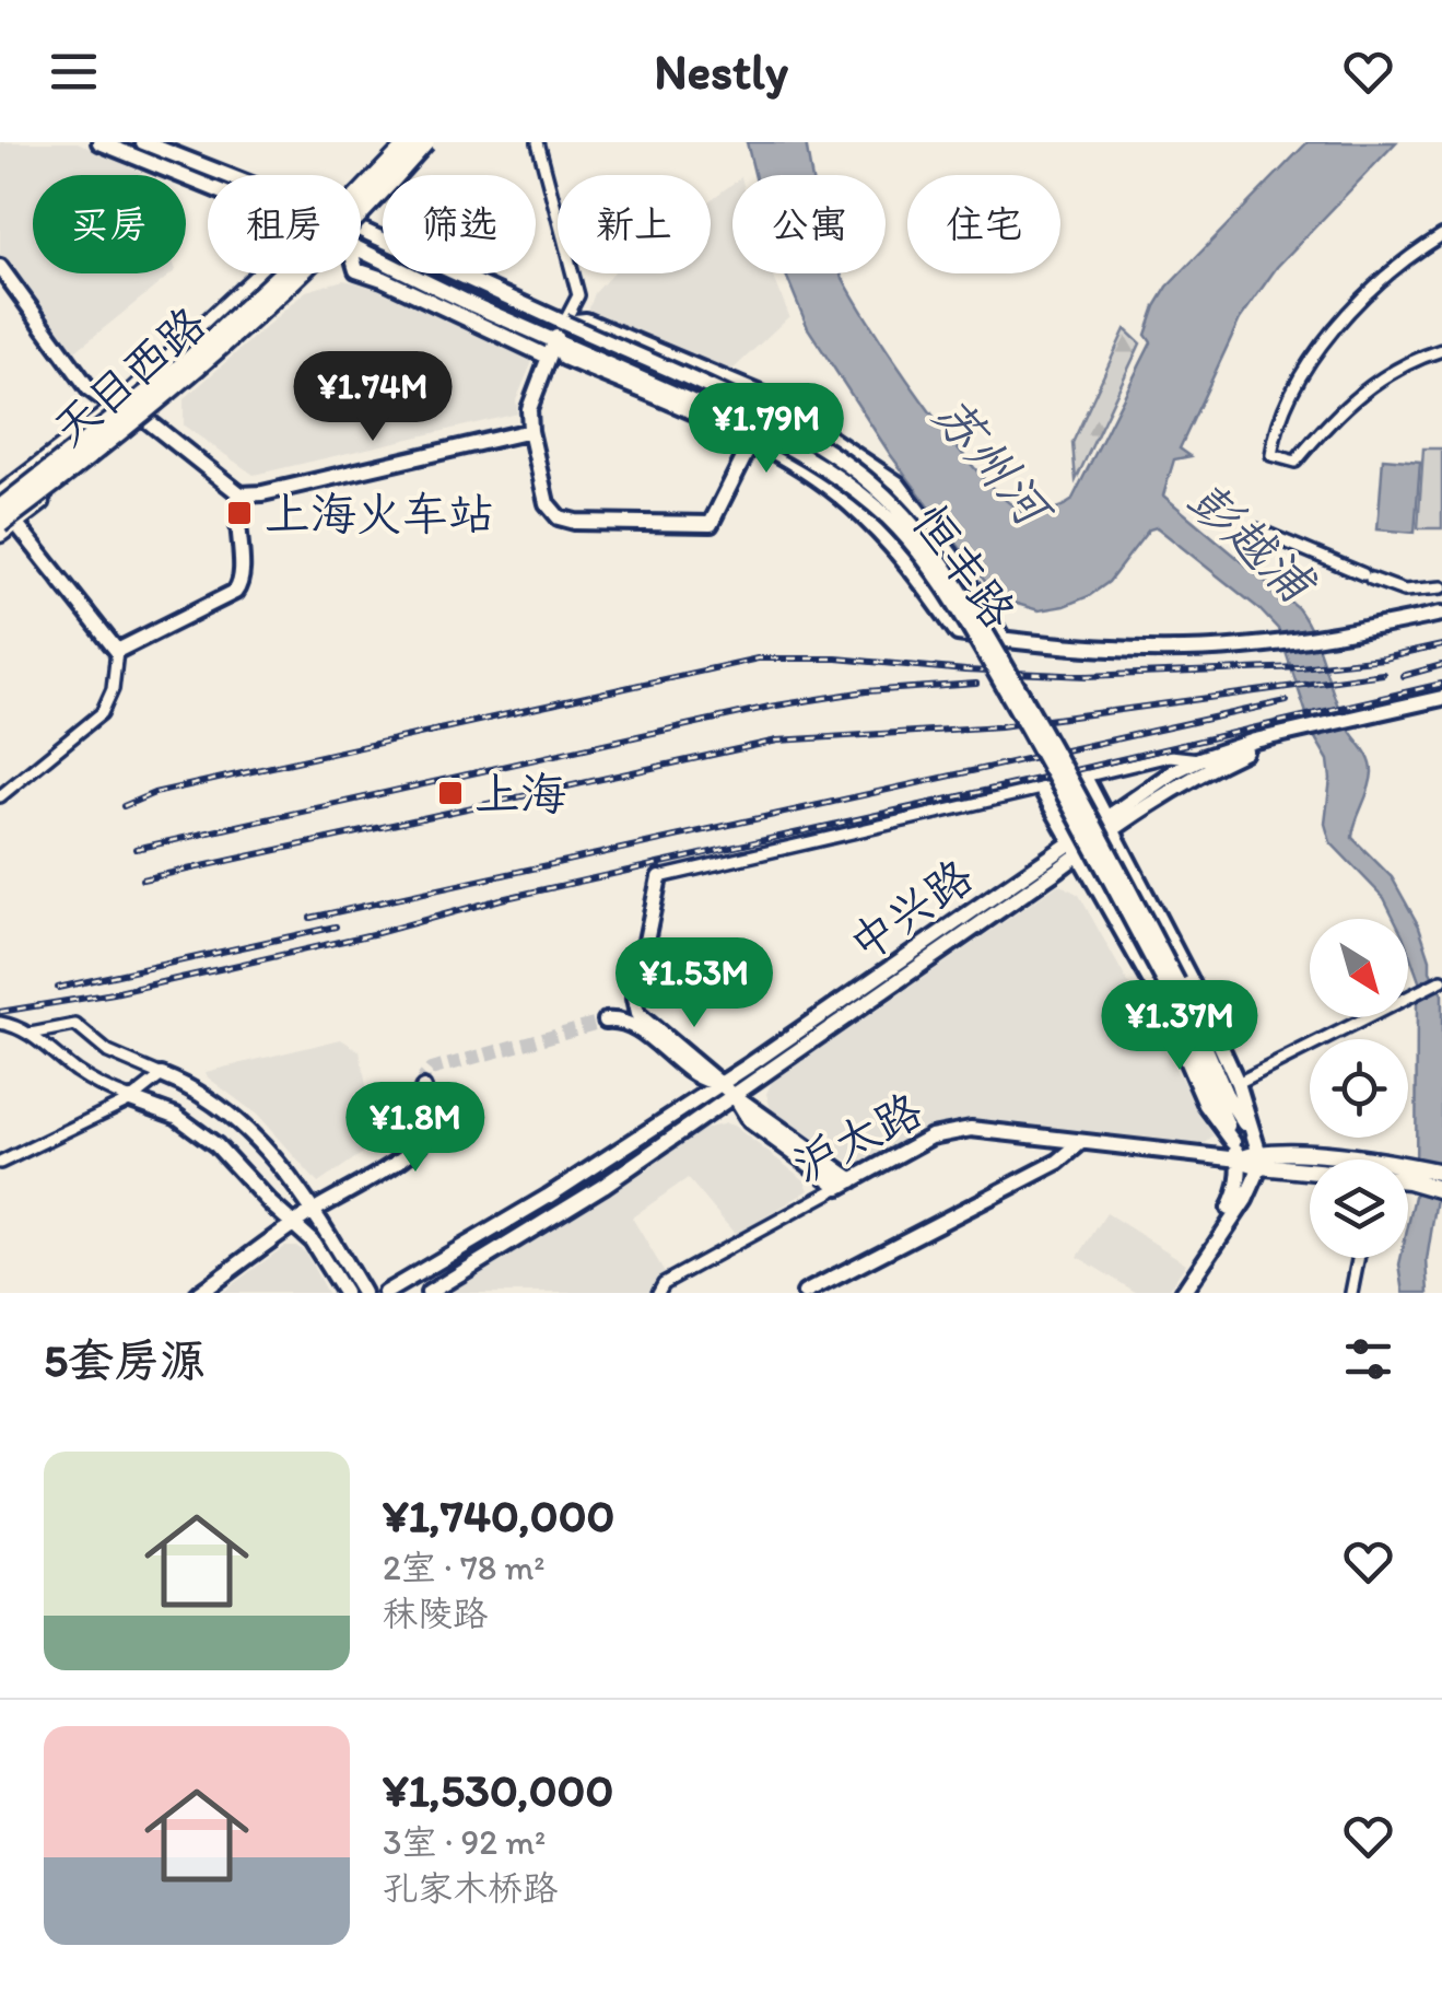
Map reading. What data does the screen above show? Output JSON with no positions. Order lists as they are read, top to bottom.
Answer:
{
  "streets": {
    "main road": [
      "天目西路",
      "恒丰路",
      "中兴路",
      "沪太路"
    ]
  },
  "crossings": [
    ["恒丰路", "中兴路"],
    ["恒丰路", "沪太路"]
  ],
  "water": ["苏州河", "彭越浦"],
  "places": {
    "transit": ["上海火车站", "上海"]
  },
  "north": "bottom right",
  "page": {
    "header": "Nestly",
    "chip": [
      "买房",
      "租房",
      "筛选",
      "新上",
      "公寓",
      "住宅"
    ],
    "price": [
      "¥1.74M",
      "¥1.79M",
      "¥1.53M",
      "¥1.37M",
      "¥1.8M"
    ],
    "heading": "5套房源",
    "list": [
      {
        "name": "¥1,740,000",
        "note": "2室 · 78 m² · 秣陵路"
      },
      {
        "name": "¥1,530,000",
        "note": "3室 · 92 m² · 孔家木桥路"
      }
    ]
  }
}
